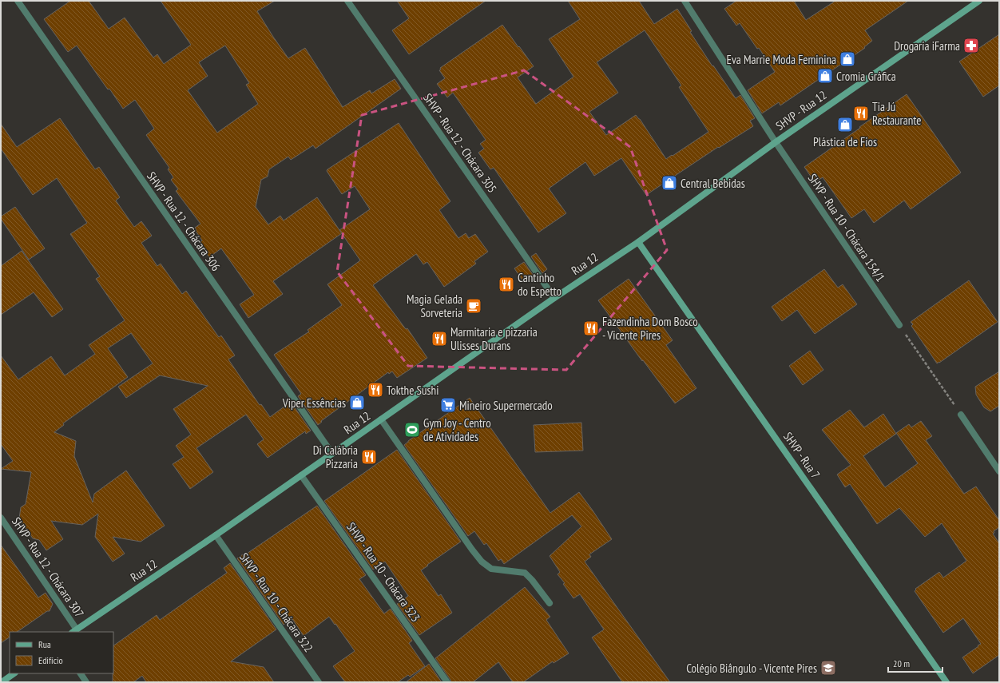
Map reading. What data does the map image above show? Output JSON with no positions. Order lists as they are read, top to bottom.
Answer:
{
  "streets": {
    "street": [
      "SHVP - Rua 12",
      "SHVP - Rua 12 - Chácara 305",
      "SHVP - Rua 12 - Chácara 306",
      "SHVP - Rua 10 - Chácara 154/1",
      "Rua 12",
      "SHVP - Rua 7",
      "SHVP - Rua 12 - Chácara 307",
      "SHVP - Rua 10 - Chácara 323",
      "SHVP - Rua 10 - Chácara 322"
    ]
  },
  "crossings": [
    ["SHVP - Rua 12", "SHVP - Rua 10 - Chácara 154/1"],
    ["SHVP - Rua 12", "Rua 12"],
    ["SHVP - Rua 12", "SHVP - Rua 7"],
    ["SHVP - Rua 12 - Chácara 305", "Rua 12"],
    ["SHVP - Rua 12 - Chácara 306", "Rua 12"],
    ["Rua 12", "SHVP - Rua 7"],
    ["Rua 12", "SHVP - Rua 12 - Chácara 307"],
    ["Rua 12", "SHVP - Rua 10 - Chácara 323"],
    ["Rua 12", "SHVP - Rua 10 - Chácara 322"]
  ],
  "places": {
    "pharmacy": ["Drogaria iFarma"],
    "shop": [
      "Eva Marrie Moda Feminina",
      "Cromia Gráfica",
      "Plástica de Fios",
      "Central Bebidas",
      "Viper Essências"
    ],
    "restaurant": [
      "Tia Jú Restaurante",
      "Cantinho do Espetto",
      "Fazendinha Dom Bosco - Vicente Pires",
      "Marmitaria e pizzaria Ulisses Durans",
      "Tokthe Sushi",
      "Di Calábria Pizzaria"
    ],
    "cafe": ["Magia Gelada Sorveteria"],
    "supermarket": ["Mineiro Supermercado"],
    "sports": ["Gym Joy - Centro de Atividades"],
    "school or university": ["Colégio Biângulo - Vicente Pires"]
  },
  "legend": ["Rua", "Edifício"],
  "scale_bar": "20 m"
}
